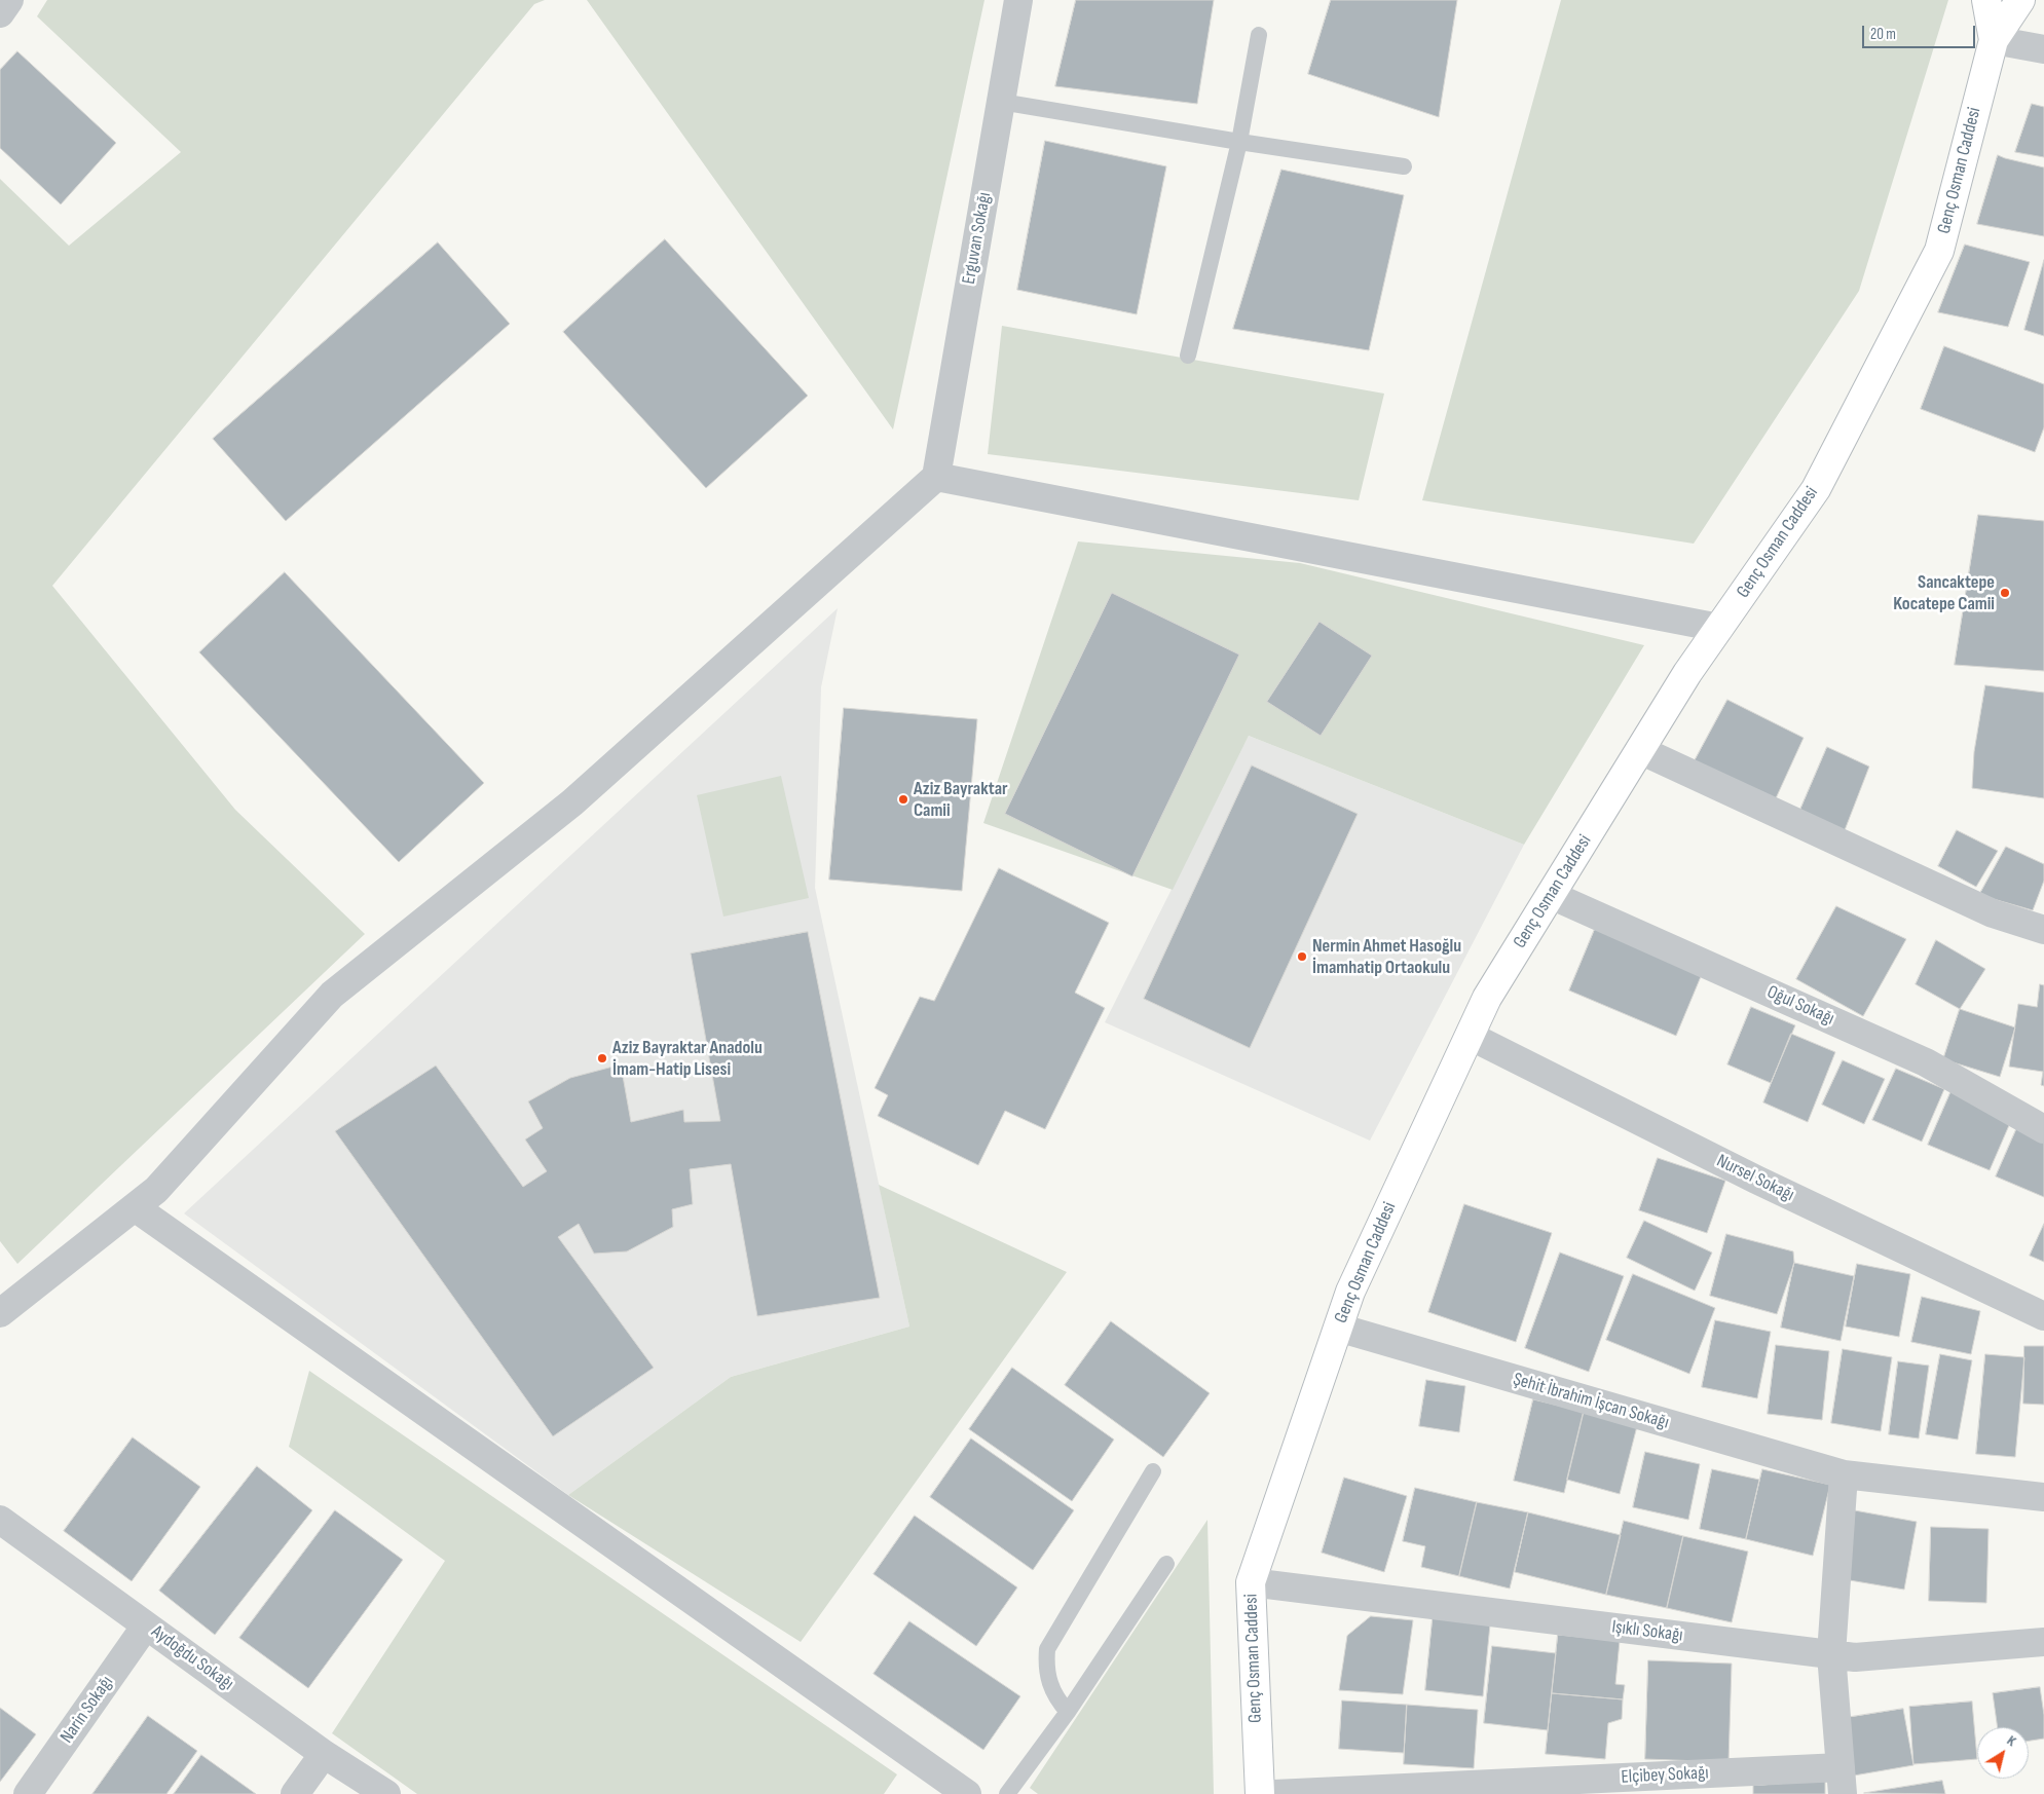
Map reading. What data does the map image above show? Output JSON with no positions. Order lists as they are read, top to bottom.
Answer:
{
  "streets": {
    "street": [
      "Genç Osman Caddesi",
      "Erguvan Sokağı",
      "Oğul Sokağı",
      "Nursel Sokağı",
      "Şehit İbrahim İşcan Sokağı",
      "Işıklı Sokağı",
      "Aydoğdu Sokağı",
      "Narin Sokağı",
      "Elçibey Sokağı"
    ]
  },
  "crossings": [
    ["Genç Osman Caddesi", "Oğul Sokağı"],
    ["Genç Osman Caddesi", "Nursel Sokağı"],
    ["Genç Osman Caddesi", "Şehit İbrahim İşcan Sokağı"],
    ["Genç Osman Caddesi", "Işıklı Sokağı"],
    ["Aydoğdu Sokağı", "Narin Sokağı"]
  ],
  "places": [
    "Sancaktepe Kocatepe Camii",
    "Aziz Bayraktar Camii",
    "Nermin Ahmet Hasoğlu İmamhatip Ortaokulu",
    "Aziz Bayraktar Anadolu İmam-Hatip Lisesi"
  ],
  "scale_bar": "20 m",
  "north": "top right"
}
